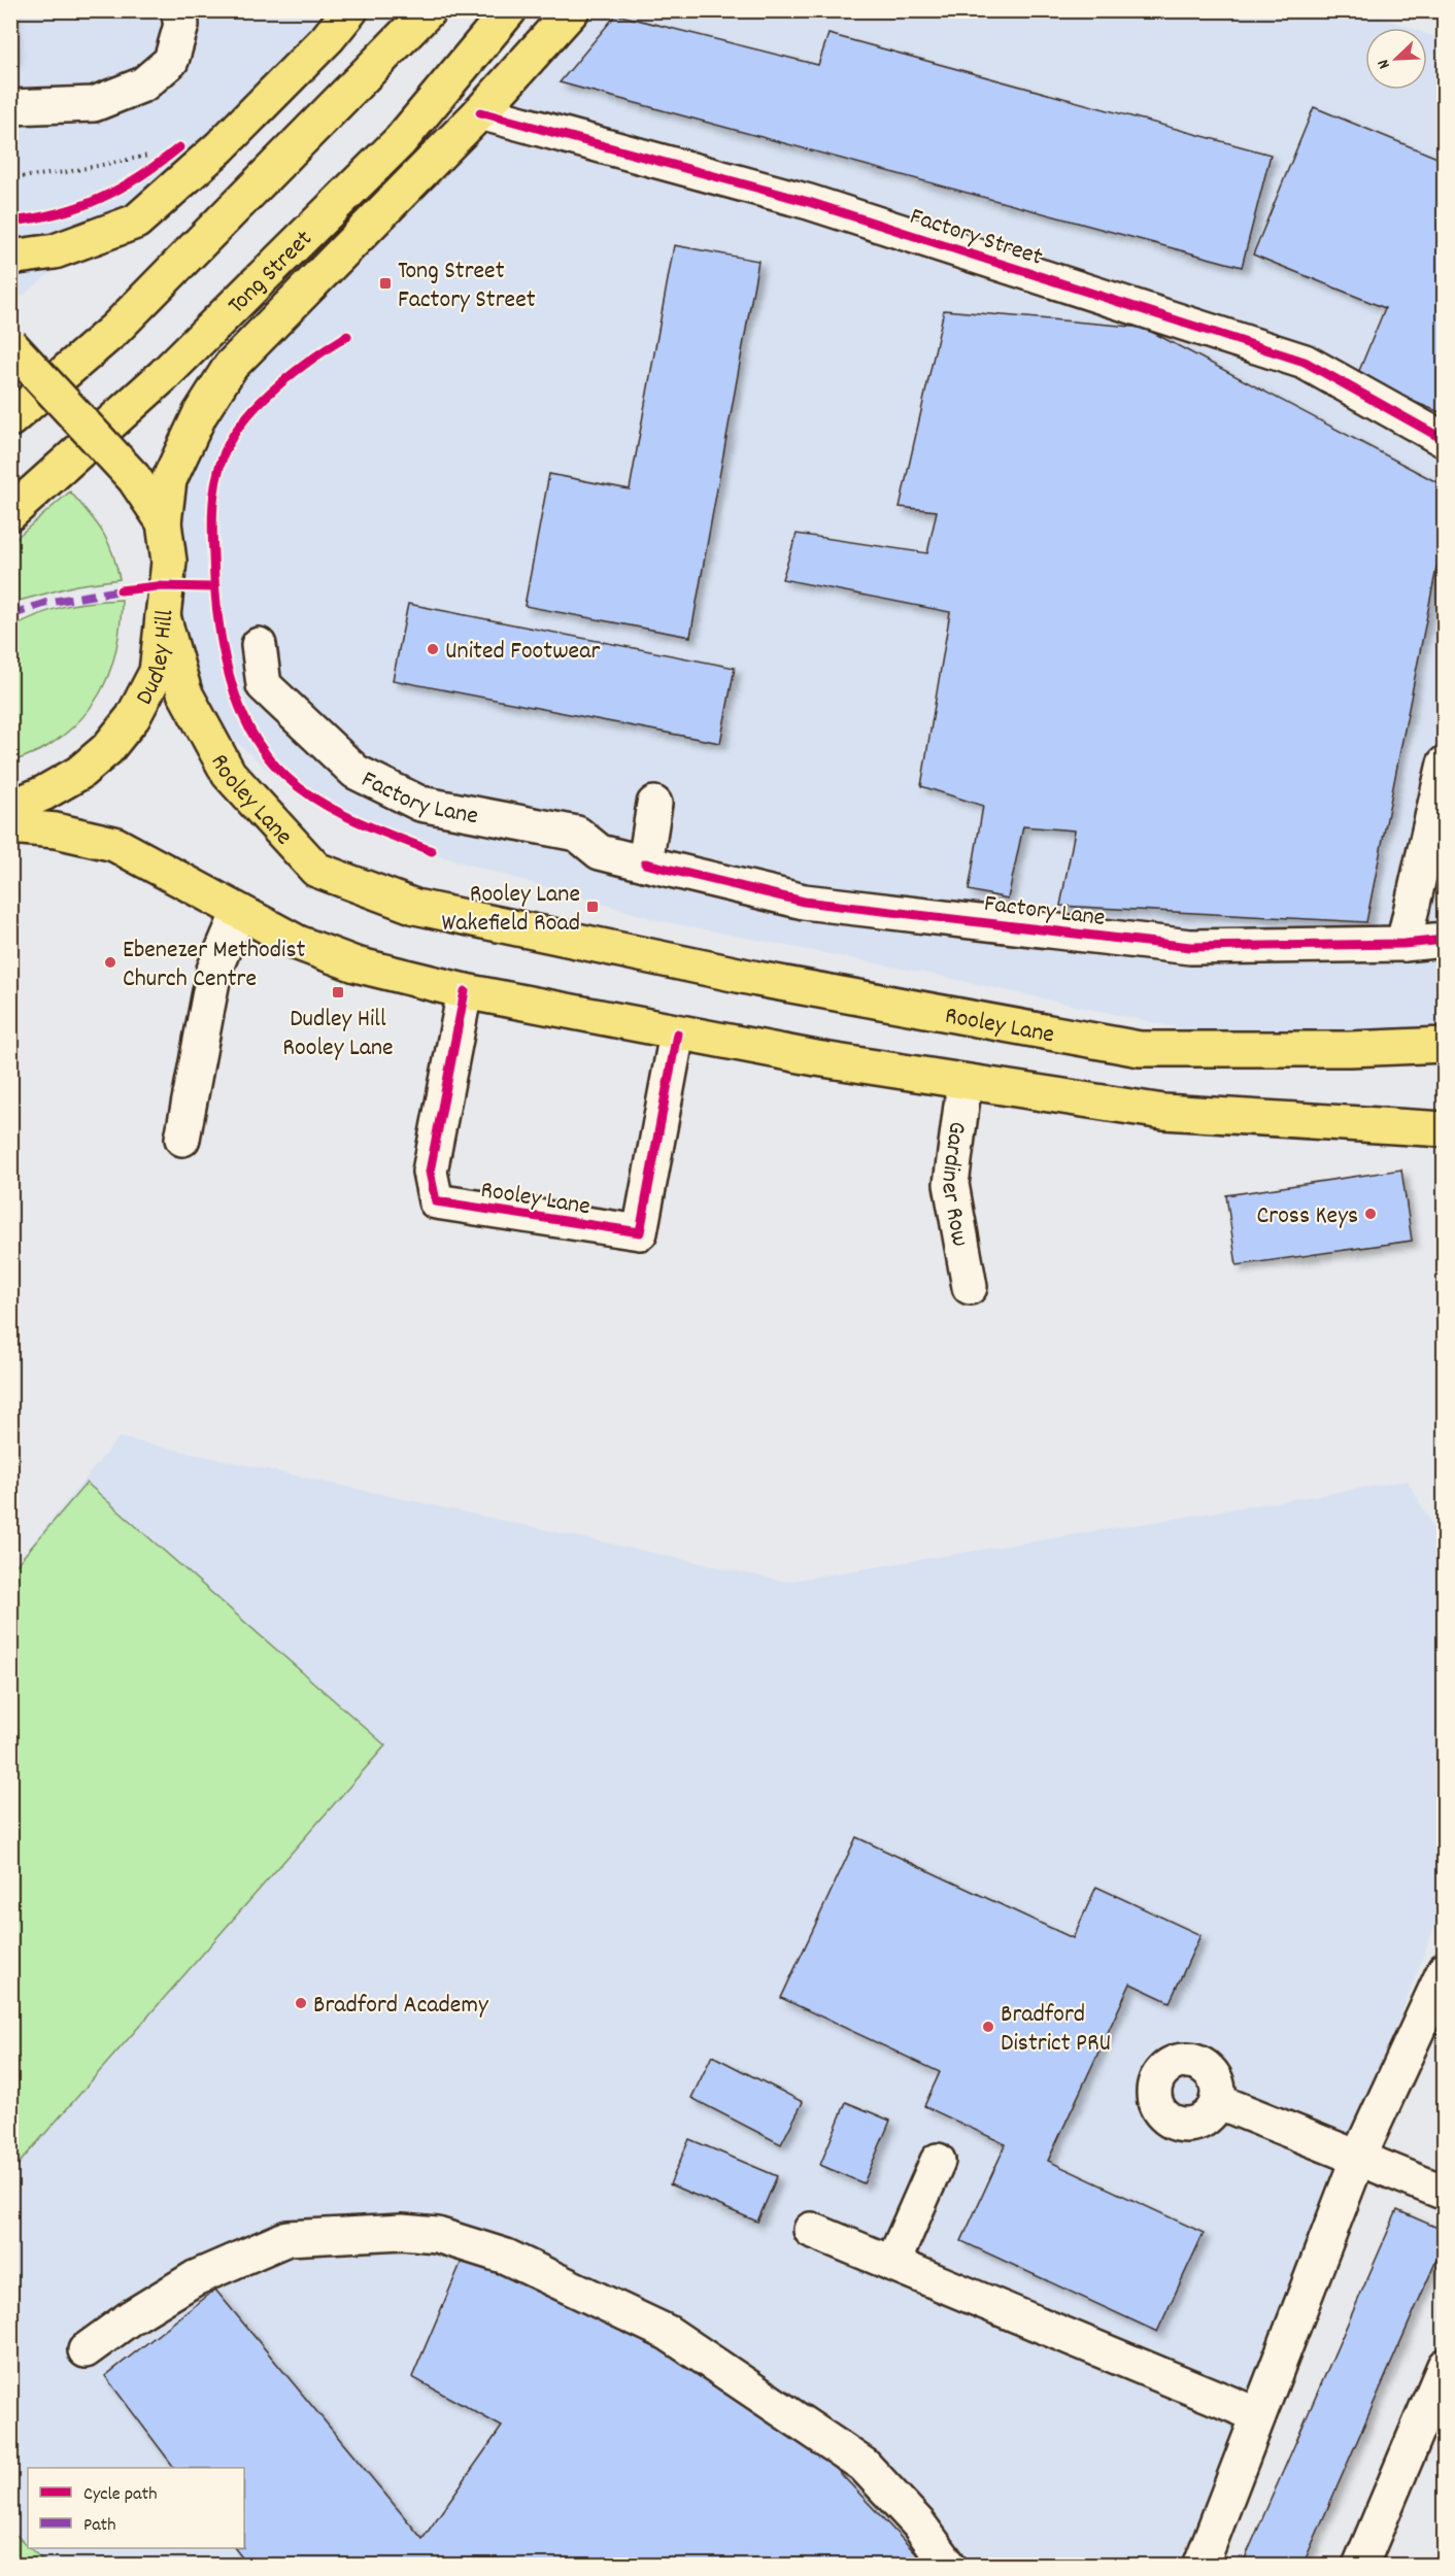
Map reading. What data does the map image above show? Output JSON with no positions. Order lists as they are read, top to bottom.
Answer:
{
  "streets": {
    "main road": ["Tong Street", "Dudley Hill", "Rooley Lane"],
    "street": ["Factory Street", "Factory Lane", "Gardiner Row"]
  },
  "crossings": [
    ["Dudley Hill", "Rooley Lane"]
  ],
  "places": {
    "transit": ["Tong Street Factory Street", "Rooley Lane Wakefield Road", "Dudley Hill Rooley Lane"],
    "other": [
      "United Footwear",
      "Ebenezer Methodist Church Centre",
      "Cross Keys",
      "Bradford Academy",
      "Bradford District PRU"
    ]
  },
  "legend": ["Cycle path", "Path"],
  "north": "bottom left"
}
